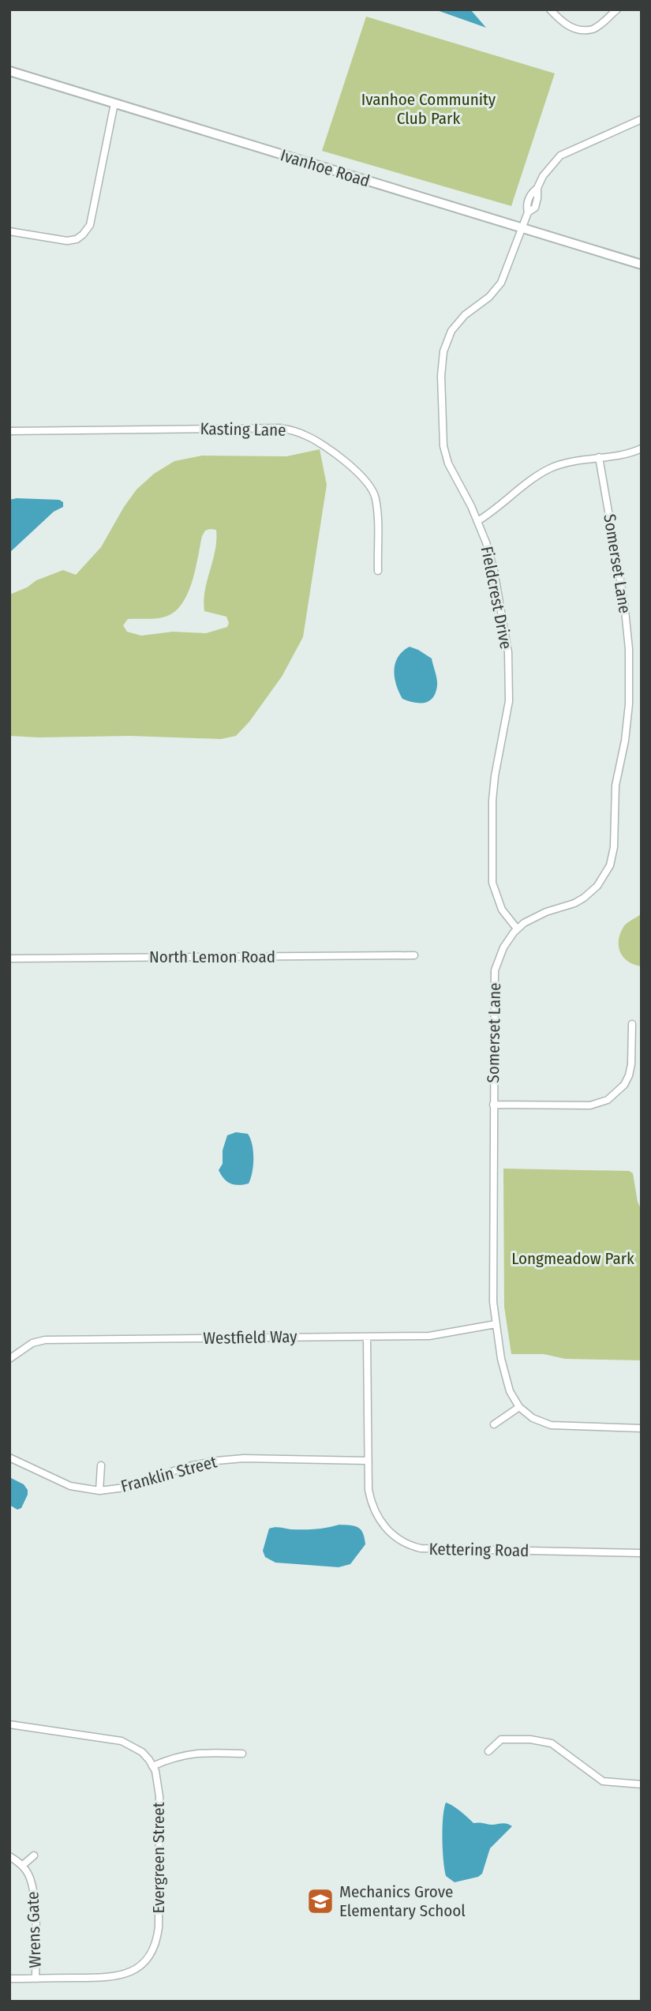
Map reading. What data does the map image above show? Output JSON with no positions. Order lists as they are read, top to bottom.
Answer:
{
  "streets": {
    "main road": ["Ivanhoe Road"],
    "street": [
      "Kasting Lane",
      "Somerset Lane",
      "Fieldcrest Drive",
      "North Lemon Road",
      "Westfield Way",
      "Franklin Street",
      "Kettering Road",
      "Evergreen Street",
      "Wrens Gate"
    ]
  },
  "crossings": [
    ["Ivanhoe Road", "Fieldcrest Drive"],
    ["Somerset Lane", "Fieldcrest Drive"],
    ["Somerset Lane", "Westfield Way"],
    ["Westfield Way", "Kettering Road"],
    ["Franklin Street", "Kettering Road"],
    ["Evergreen Street", "Wrens Gate"]
  ],
  "parks": ["Ivanhoe Community Club Park", "Longmeadow Park"],
  "places": {
    "school or university": ["Mechanics Grove Elementary School"]
  }
}
